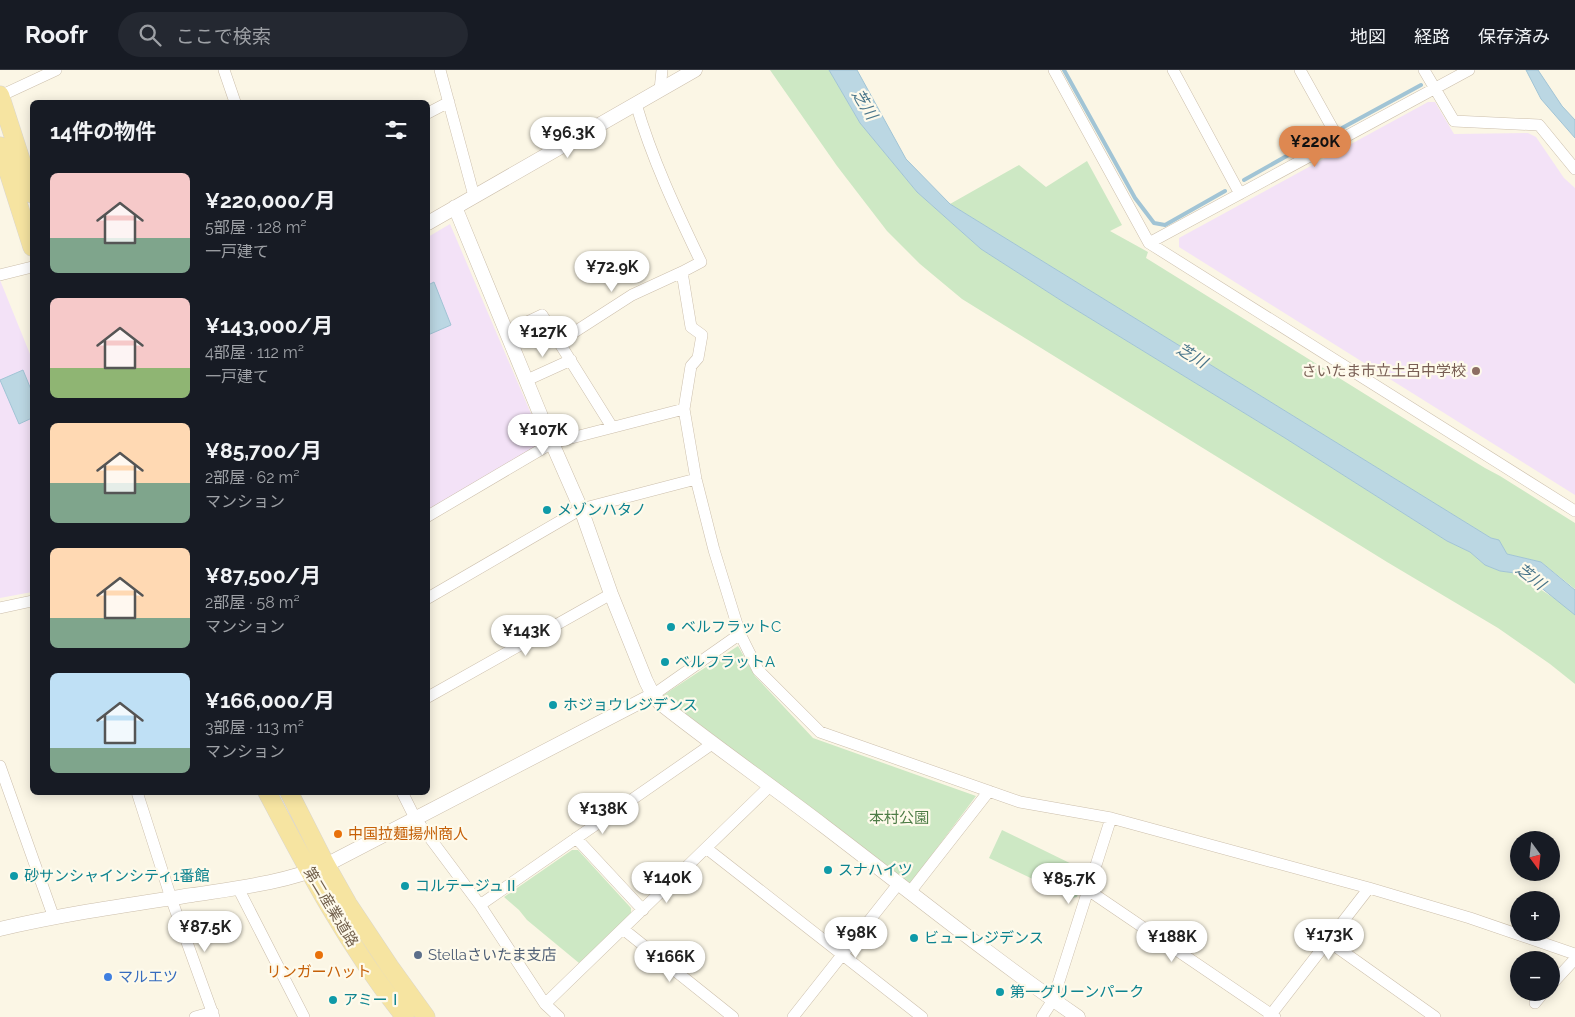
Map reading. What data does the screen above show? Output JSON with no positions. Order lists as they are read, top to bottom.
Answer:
{
  "streets": {
    "main road": ["第二産業道路"]
  },
  "water": ["芝川"],
  "parks": ["本村公園"],
  "places": [
    "さいたま市立土呂中学校",
    "メゾンハタノ",
    "ベルフラットC",
    "ベルフラットA",
    "ホジョウレジデンス",
    "中国拉麺揚州商人",
    "スナハイツ",
    "砂サンシャインシティ1番館",
    "コルテージュⅡ",
    "ビューレジデンス",
    "リンガーハット",
    "Stellaさいたま支店",
    "マルエツ",
    "第一グリーンパーク",
    "アミーⅠ"
  ],
  "north": "bottom",
  "page": {
    "header": "Roofr",
    "search": "ここで検索",
    "nav": ["地図", "経路", "保存済み"],
    "heading": "14件の物件",
    "price": [
      "¥96.3K",
      "¥220K",
      "¥72.9K",
      "¥127K",
      "¥107K",
      "¥143K",
      "¥138K",
      "¥140K",
      "¥85.7K",
      "¥87.5K",
      "¥98K",
      "¥173K",
      "¥188K",
      "¥166K"
    ],
    "list": [
      {
        "name": "¥220,000/月",
        "note": "5部屋 · 128 m² · 一戸建て"
      },
      {
        "name": "¥143,000/月",
        "note": "4部屋 · 112 m² · 一戸建て"
      },
      {
        "name": "¥85,700/月",
        "note": "2部屋 · 62 m² · マンション"
      },
      {
        "name": "¥87,500/月",
        "note": "2部屋 · 58 m² · マンション"
      },
      {
        "name": "¥166,000/月",
        "note": "3部屋 · 113 m² · マンション"
      }
    ],
    "map_buttons": ["+", "−"]
  }
}
